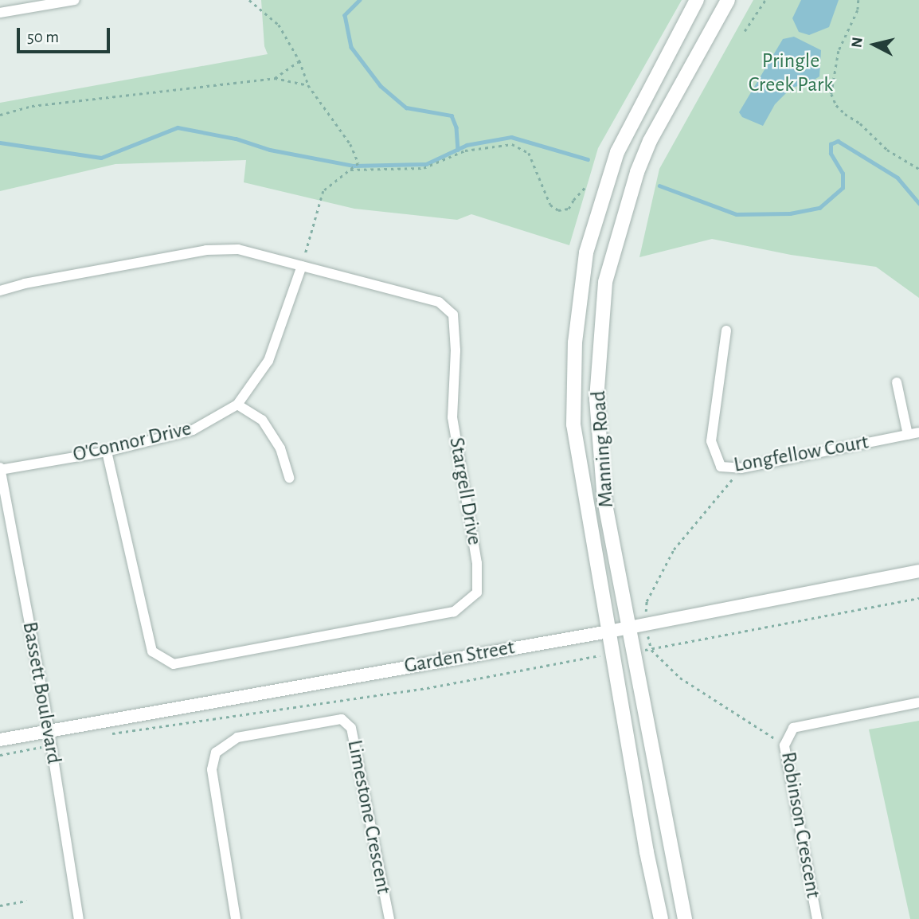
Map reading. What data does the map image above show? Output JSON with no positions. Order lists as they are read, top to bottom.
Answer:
{
  "streets": {
    "main road": ["Manning Road"],
    "street": [
      "O'Connor Drive",
      "Longfellow Court",
      "Stargell Drive",
      "Garden Street",
      "Bassett Boulevard",
      "Limestone Crescent",
      "Robinson Crescent"
    ]
  },
  "crossings": [
    ["O'Connor Drive", "Stargell Drive"],
    ["O'Connor Drive", "Bassett Boulevard"],
    ["Manning Road", "Garden Street"],
    ["Garden Street", "Bassett Boulevard"]
  ],
  "parks": ["Pringle Creek Park"],
  "scale_bar": "50 m",
  "north": "left"
}
